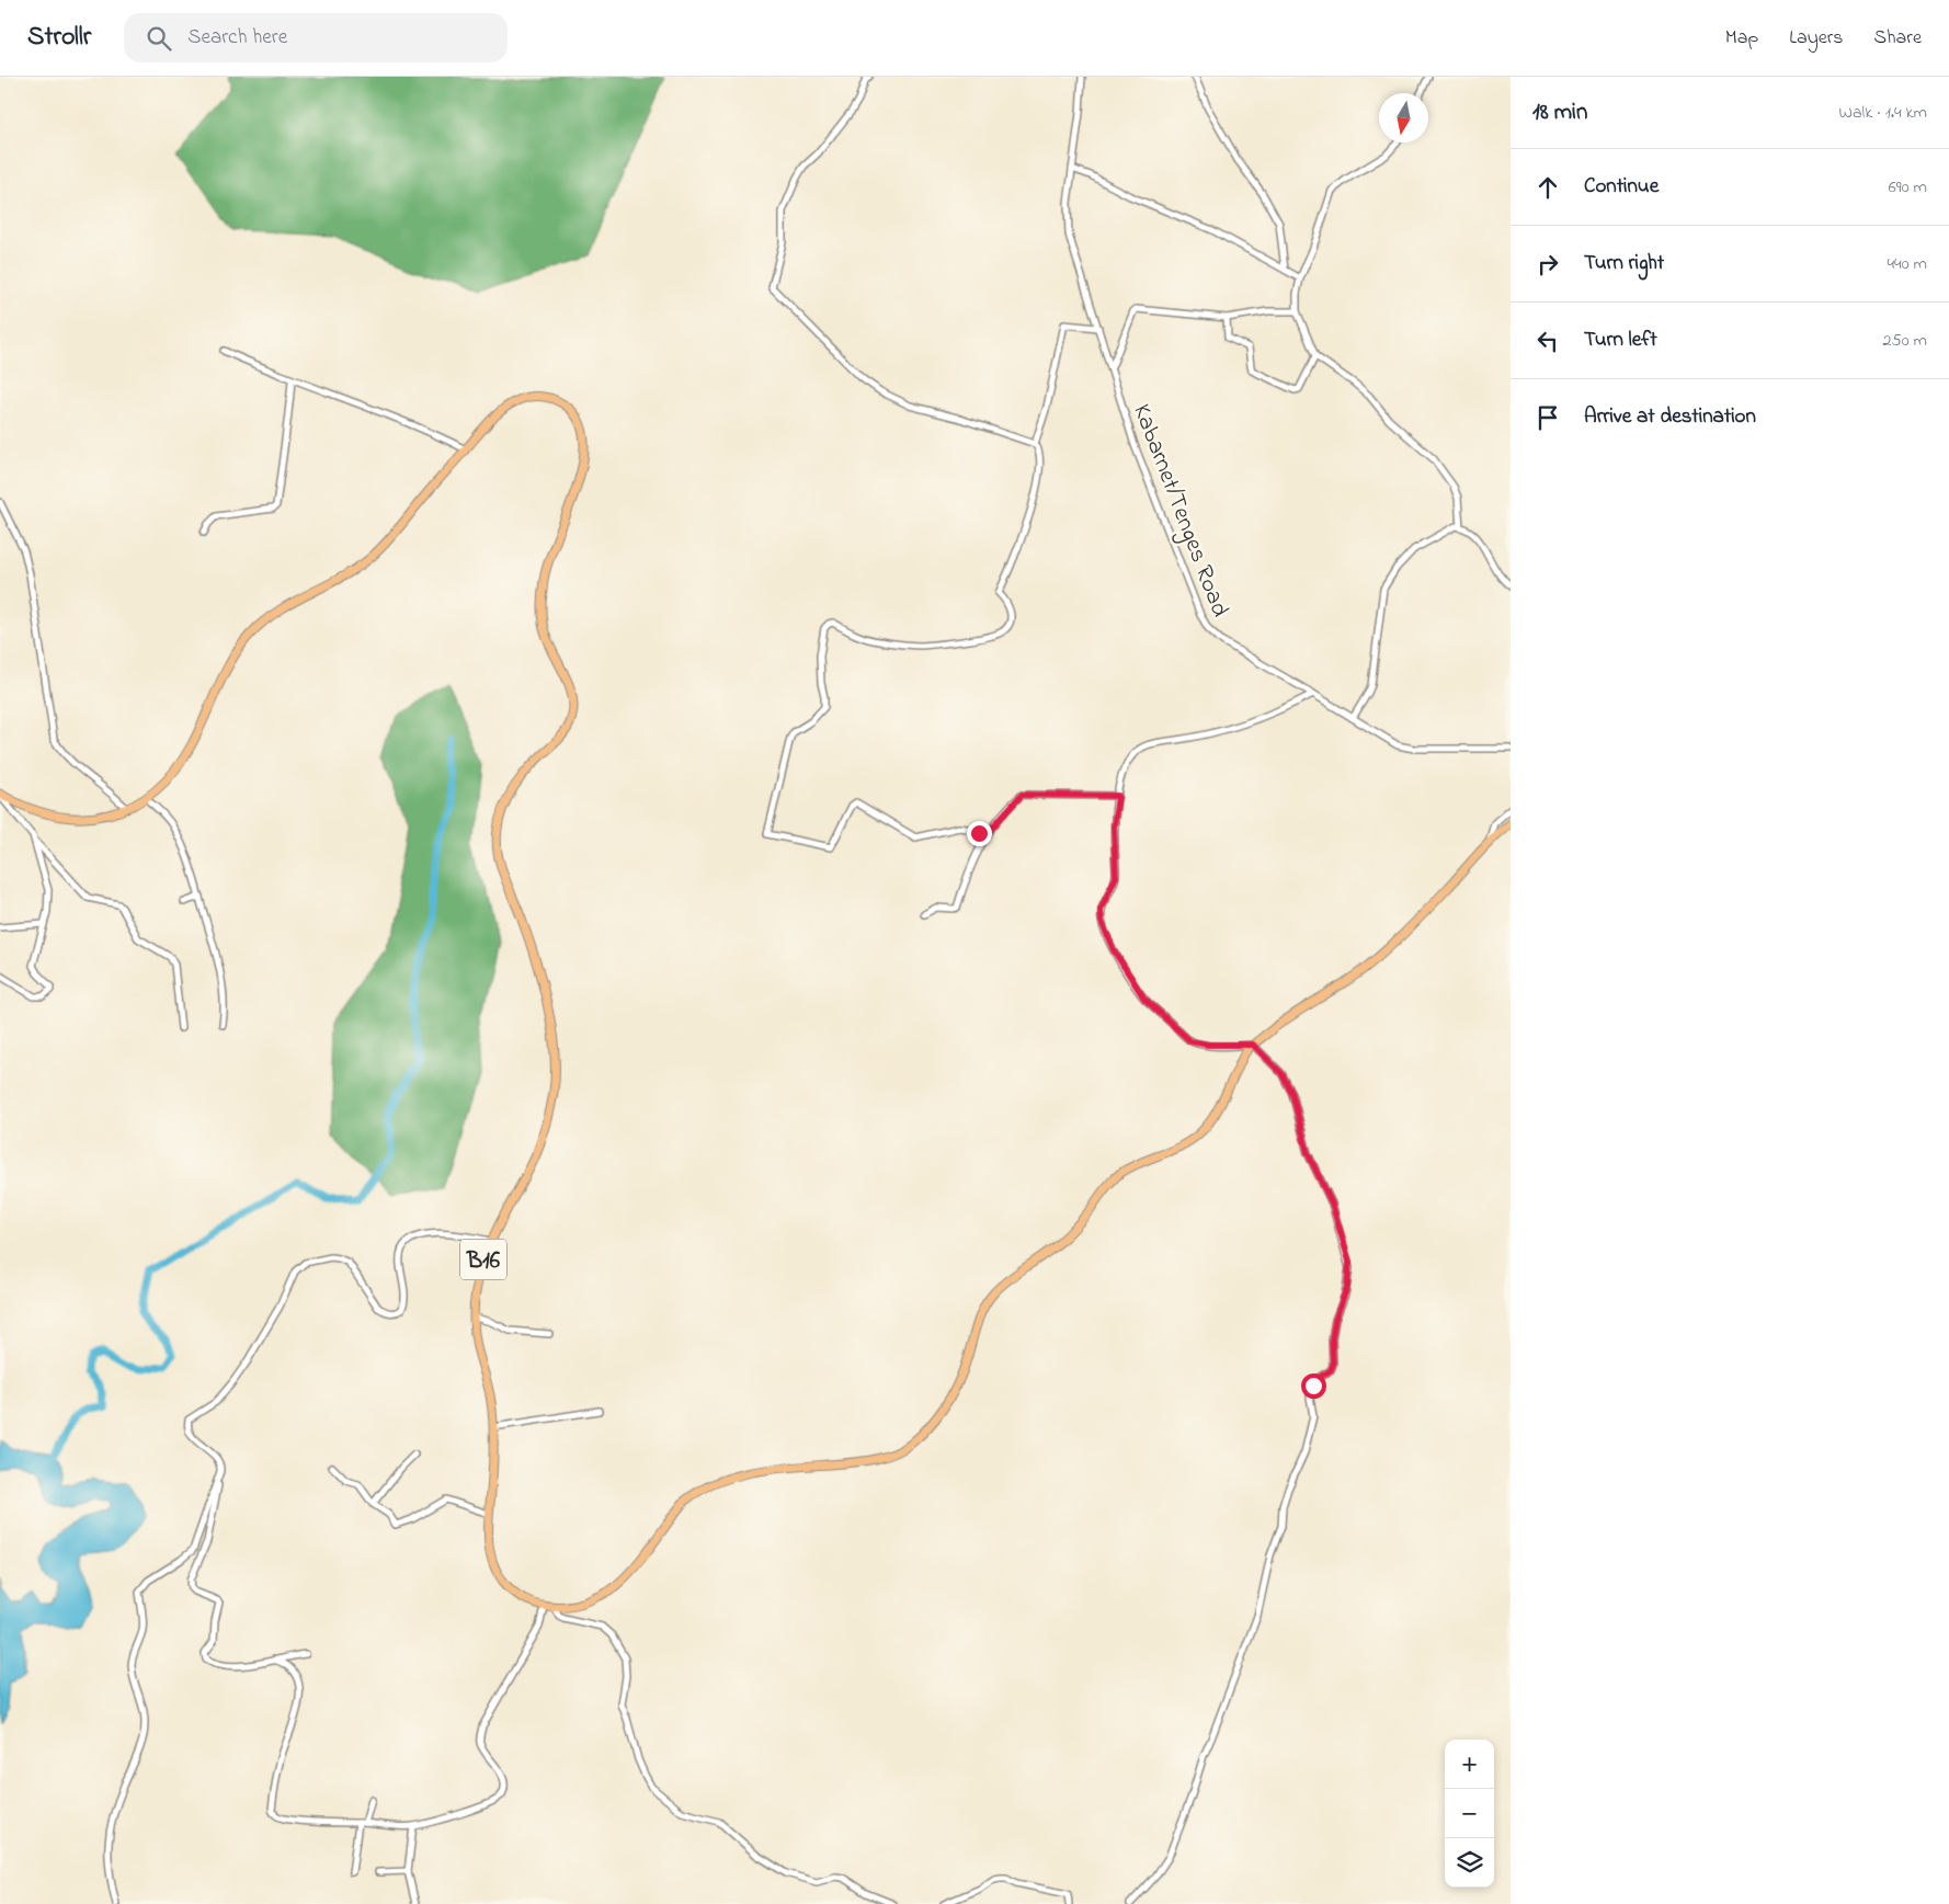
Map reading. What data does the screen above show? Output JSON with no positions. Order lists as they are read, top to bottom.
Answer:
{
  "streets": {
    "main road": ["B16"],
    "street": ["Kabarnet/Tenges Road"]
  },
  "north": "bottom",
  "page": {
    "header": "Strollr",
    "search": "Search here",
    "nav": ["Map", "Layers", "Share"],
    "heading": ["18 min", "Walk · 1.4 km"],
    "list": [
      ["Continue", "690 m"],
      ["Turn right", "440 m"],
      ["Turn left", "250 m"],
      "Arrive at destination"
    ],
    "map_buttons": ["+", "−"]
  }
}
